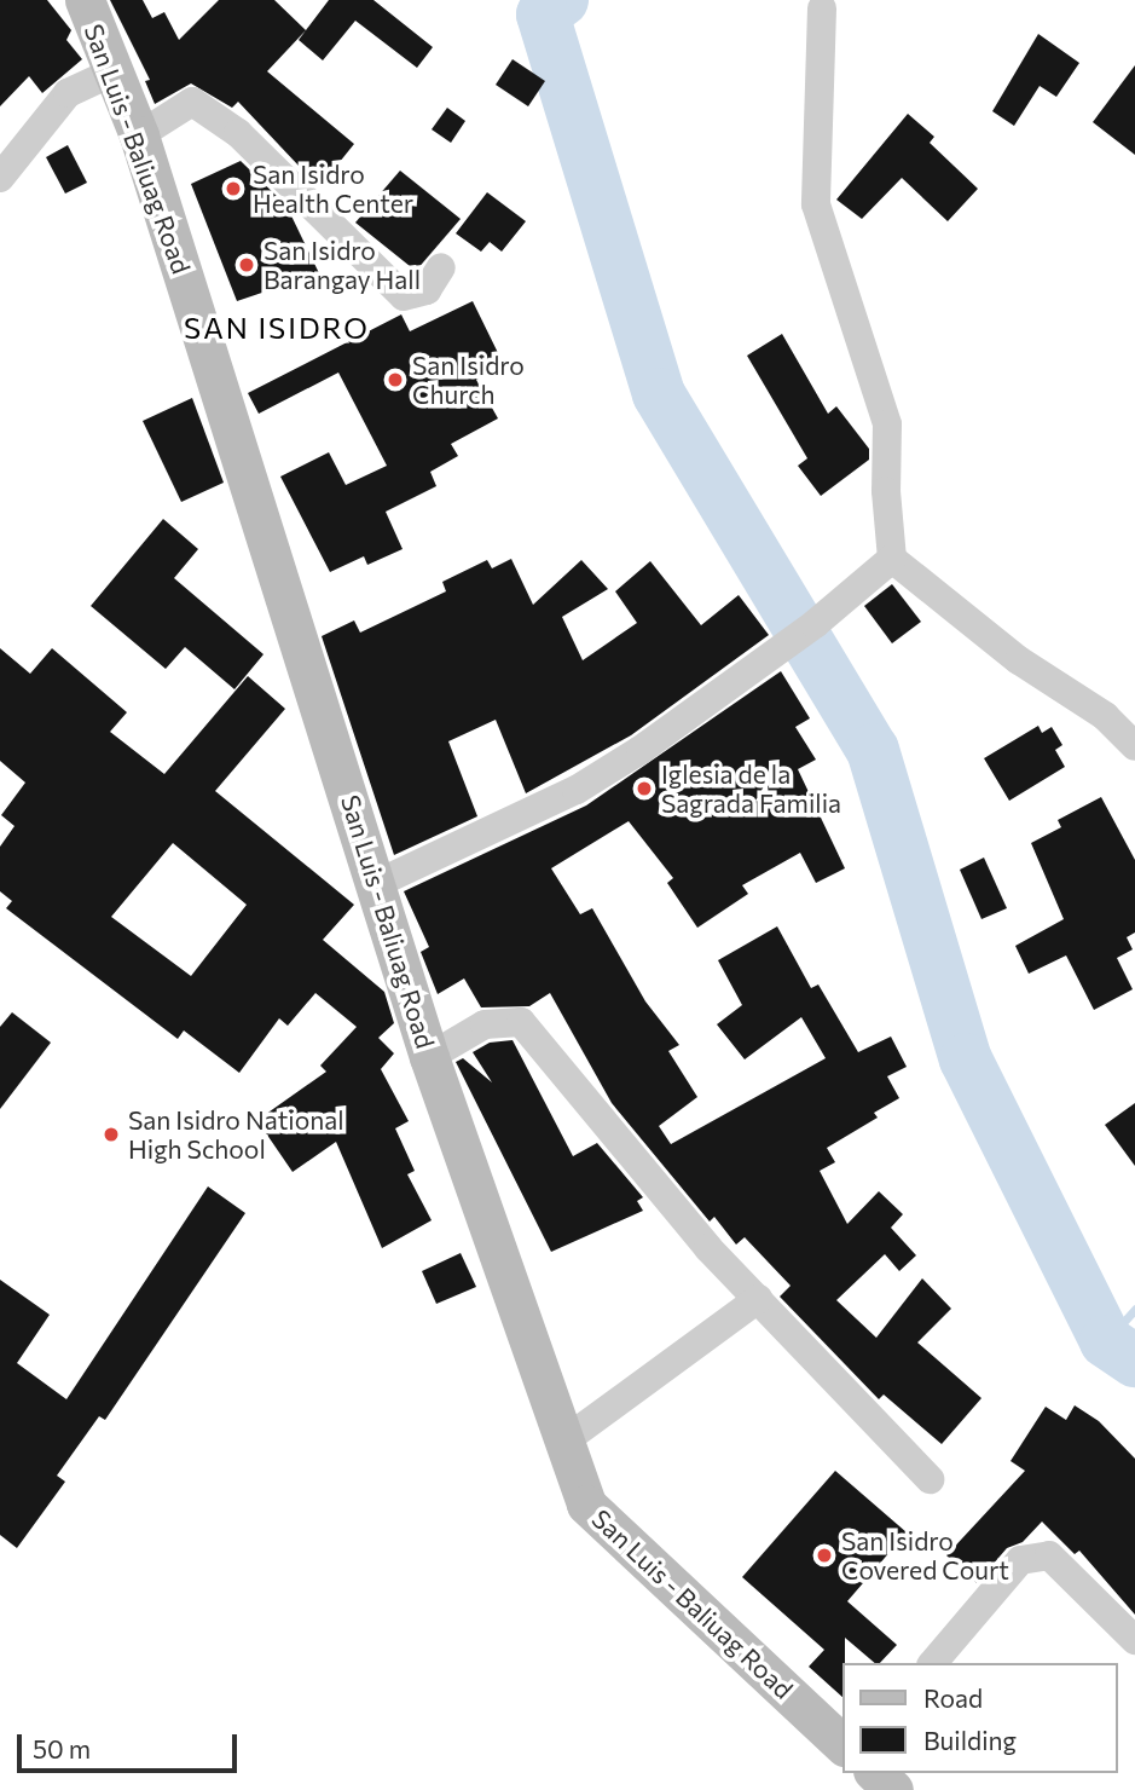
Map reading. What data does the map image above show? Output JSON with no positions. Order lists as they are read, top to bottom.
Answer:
{
  "streets": {
    "main road": ["San Luis - Baliuag Road"]
  },
  "districts": ["SAN ISIDRO"],
  "places": [
    "San Isidro Health Center",
    "San Isidro Barangay Hall",
    "San Isidro Church",
    "Iglesia de la Sagrada Familia",
    "San Isidro National High School",
    "San Isidro Covered Court"
  ],
  "legend": ["Road", "Building"],
  "scale_bar": "50 m"
}
